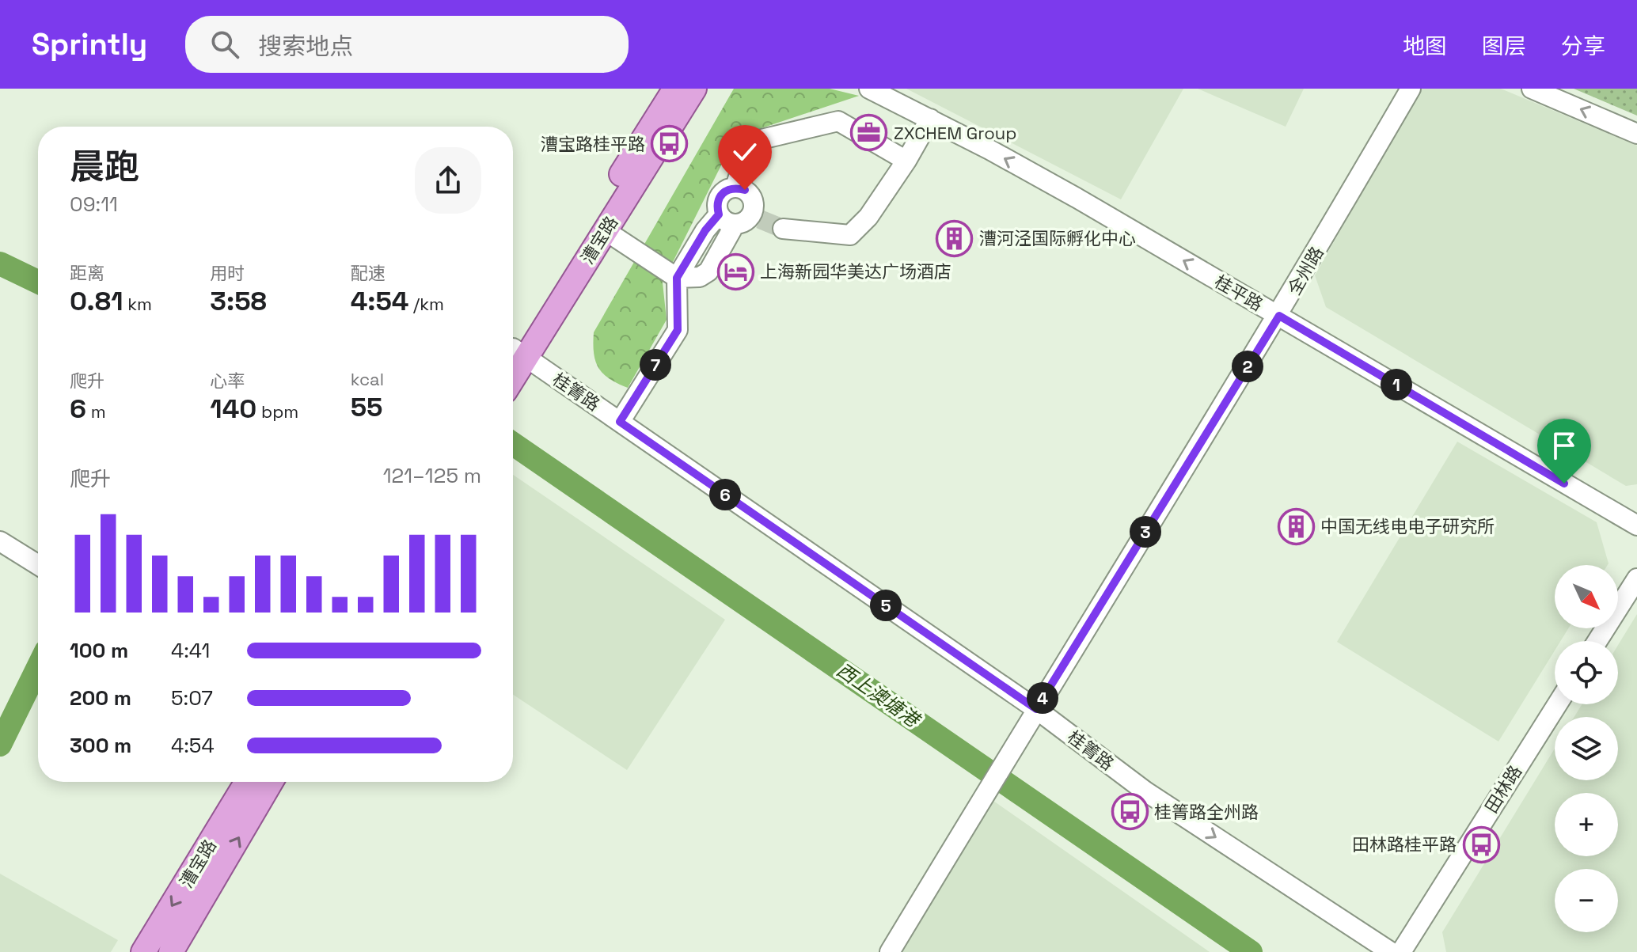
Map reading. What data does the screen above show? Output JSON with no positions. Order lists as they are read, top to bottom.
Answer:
{
  "streets": {
    "main road": ["漕宝路"],
    "street": [
      "全州路",
      "桂平路",
      "桂箐路",
      "田林路"
    ]
  },
  "crossings": [
    ["漕宝路", "桂箐路"],
    ["全州路", "桂平路"],
    ["全州路", "桂箐路"]
  ],
  "one_way": ["桂平路", "桂箐路"],
  "water": ["西上澳塘港"],
  "places": {
    "office": ["ZXCHEM Group"],
    "bus stop": ["漕宝路桂平路", "桂箐路全州路", "田林路桂平路"],
    "building": ["漕河泾国际孵化中心", "中国无线电电子研究所"],
    "hotel": ["上海新园华美达广场酒店"]
  },
  "north": "bottom right",
  "page": {
    "header": "Sprintly",
    "search": "搜索地点",
    "nav": ["地图", "图层", "分享"],
    "heading": ["晨跑", "09:11"],
    "stats": [
      ["距离", "0.81 km"],
      ["用时", "3:58"],
      ["配速", "4:54 /km"],
      ["爬升", "6 m"],
      ["心率", "140 bpm"],
      ["kcal", "55"]
    ],
    "pins": [
      "7",
      "2",
      "1",
      "6",
      "3",
      "5",
      "4"
    ],
    "chart": ["爬升", "121–125 m"],
    "map_buttons": ["+", "−"],
    "list": [
      {
        "name": "100 m",
        "note": "4:41"
      },
      {
        "name": "200 m",
        "note": "5:07"
      },
      {
        "name": "300 m",
        "note": "4:54"
      }
    ]
  }
}
